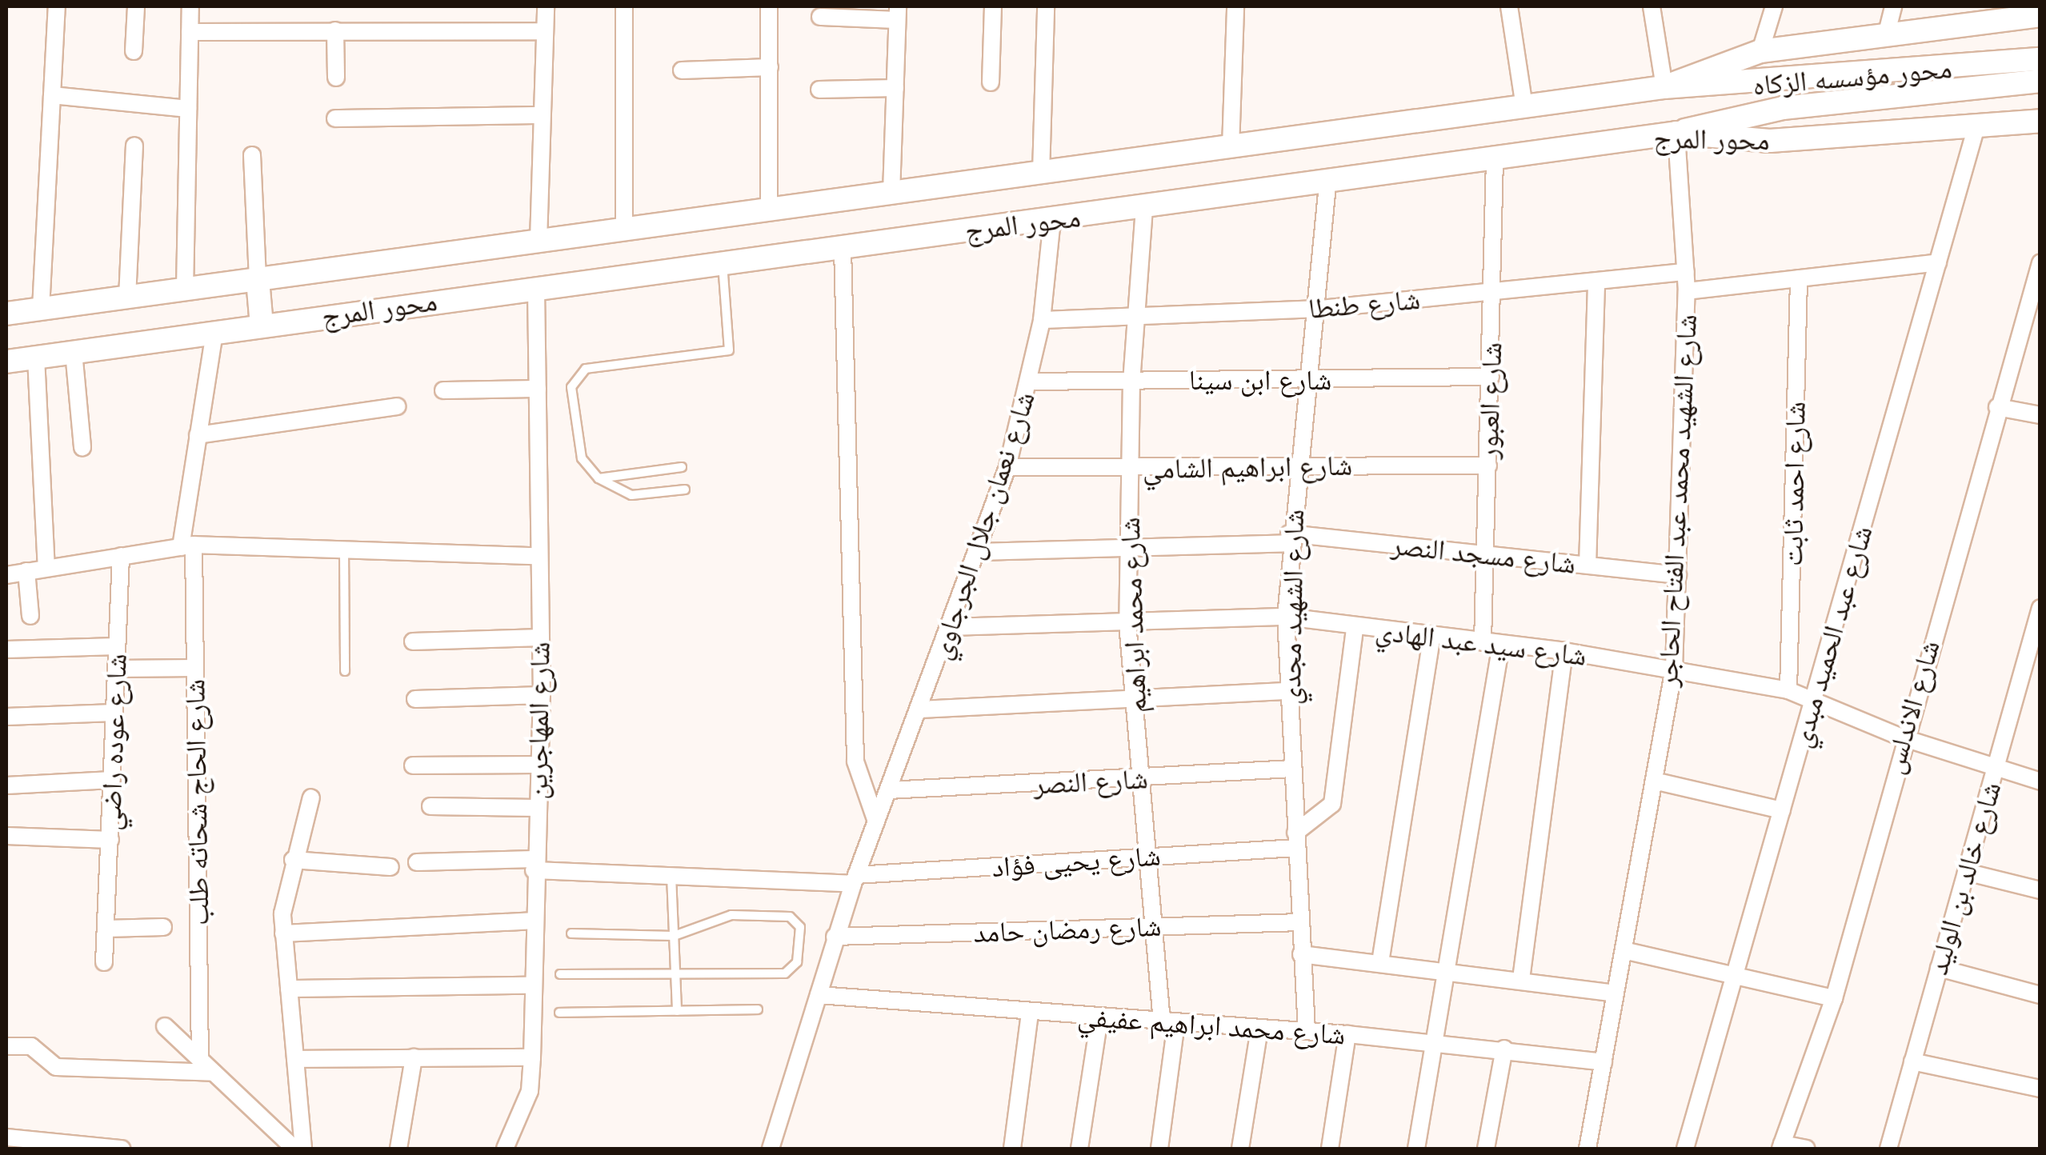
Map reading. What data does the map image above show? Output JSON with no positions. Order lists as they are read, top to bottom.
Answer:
{
  "streets": {
    "main road": ["محور مؤسسه الزكاه", "محور المرج"],
    "street": [
      "شارع طنطا",
      "شارع ابن سينا",
      "شارع العبور",
      "شارع ابراهيم الشامي",
      "شارع احمد ثابت",
      "شارع الشهيد محمد عبد الفتاح الحاجر",
      "شارع نعمان جلال الجرجاوي",
      "شارع مسجد النصر",
      "شارع الشهيد مجدي",
      "شارع محمد ابراهيم",
      "شارع عبد الحميد مبدي",
      "شارع سيد عبد الهادي",
      "شارع الاندلس",
      "شارع المهاجرين",
      "شارع عوده راضي",
      "شارع النصر",
      "شارع الحاج شحاته طلب",
      "شارع يحيى فؤاد",
      "شارع خالد بن الوليد",
      "شارع رمضان حامد",
      "شارع محمد ابراهيم عفيفي"
    ]
  },
  "crossings": [
    ["محور مؤسسه الزكاه", "محور المرج"],
    ["محور مؤسسه الزكاه", "شارع الشهيد محمد عبد الفتاح الحاجر"],
    ["محور المرج", "شارع العبور"],
    ["محور المرج", "شارع الشهيد محمد عبد الفتاح الحاجر"],
    ["محور المرج", "شارع نعمان جلال الجرجاوي"],
    ["محور المرج", "شارع الشهيد مجدي"],
    ["محور المرج", "شارع محمد ابراهيم"],
    ["محور المرج", "شارع عبد الحميد مبدي"],
    ["محور المرج", "شارع المهاجرين"],
    ["محور المرج", "شارع الحاج شحاته طلب"],
    ["شارع طنطا", "شارع العبور"],
    ["شارع طنطا", "شارع الشهيد محمد عبد الفتاح الحاجر"],
    ["شارع طنطا", "شارع نعمان جلال الجرجاوي"],
    ["شارع طنطا", "شارع الشهيد مجدي"],
    ["شارع طنطا", "شارع محمد ابراهيم"],
    ["شارع ابن سينا", "شارع العبور"],
    ["شارع ابن سينا", "شارع نعمان جلال الجرجاوي"],
    ["شارع ابن سينا", "شارع الشهيد مجدي"],
    ["شارع ابن سينا", "شارع محمد ابراهيم"],
    ["شارع العبور", "شارع ابراهيم الشامي"],
    ["شارع العبور", "شارع مسجد النصر"],
    ["شارع العبور", "شارع سيد عبد الهادي"],
    ["شارع ابراهيم الشامي", "شارع نعمان جلال الجرجاوي"],
    ["شارع ابراهيم الشامي", "شارع الشهيد مجدي"],
    ["شارع ابراهيم الشامي", "شارع محمد ابراهيم"],
    ["شارع احمد ثابت", "شارع سيد عبد الهادي"],
    ["شارع الشهيد محمد عبد الفتاح الحاجر", "شارع مسجد النصر"],
    ["شارع الشهيد محمد عبد الفتاح الحاجر", "شارع سيد عبد الهادي"],
    ["شارع الشهيد محمد عبد الفتاح الحاجر", "شارع محمد ابراهيم عفيفي"],
    ["شارع نعمان جلال الجرجاوي", "شارع مسجد النصر"],
    ["شارع نعمان جلال الجرجاوي", "شارع سيد عبد الهادي"],
    ["شارع نعمان جلال الجرجاوي", "شارع النصر"],
    ["شارع نعمان جلال الجرجاوي", "شارع يحيى فؤاد"],
    ["شارع نعمان جلال الجرجاوي", "شارع رمضان حامد"],
    ["شارع نعمان جلال الجرجاوي", "شارع محمد ابراهيم عفيفي"],
    ["شارع مسجد النصر", "شارع الشهيد مجدي"],
    ["شارع مسجد النصر", "شارع محمد ابراهيم"],
    ["شارع الشهيد مجدي", "شارع سيد عبد الهادي"],
    ["شارع الشهيد مجدي", "شارع النصر"],
    ["شارع الشهيد مجدي", "شارع يحيى فؤاد"],
    ["شارع الشهيد مجدي", "شارع رمضان حامد"],
    ["شارع الشهيد مجدي", "شارع محمد ابراهيم عفيفي"],
    ["شارع محمد ابراهيم", "شارع سيد عبد الهادي"],
    ["شارع محمد ابراهيم", "شارع النصر"],
    ["شارع محمد ابراهيم", "شارع يحيى فؤاد"],
    ["شارع محمد ابراهيم", "شارع رمضان حامد"],
    ["شارع محمد ابراهيم", "شارع محمد ابراهيم عفيفي"],
    ["شارع عبد الحميد مبدي", "شارع سيد عبد الهادي"],
    ["شارع سيد عبد الهادي", "شارع الاندلس"],
    ["شارع سيد عبد الهادي", "شارع خالد بن الوليد"],
    ["شارع المهاجرين", "شارع يحيى فؤاد"]
  ]
}
